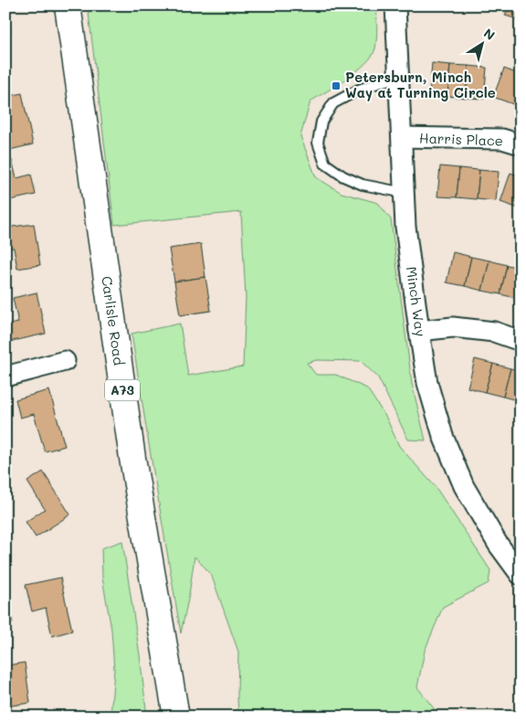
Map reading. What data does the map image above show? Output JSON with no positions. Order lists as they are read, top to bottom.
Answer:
{
  "streets": {
    "main road": ["Carlisle Road", "A73"],
    "street": ["Harris Place", "Minch Way"]
  },
  "crossings": [
    ["Harris Place", "Minch Way"]
  ],
  "places": {
    "transit": ["Petersburn, Minch Way at Turning Circle"]
  },
  "north": "top right"
}
